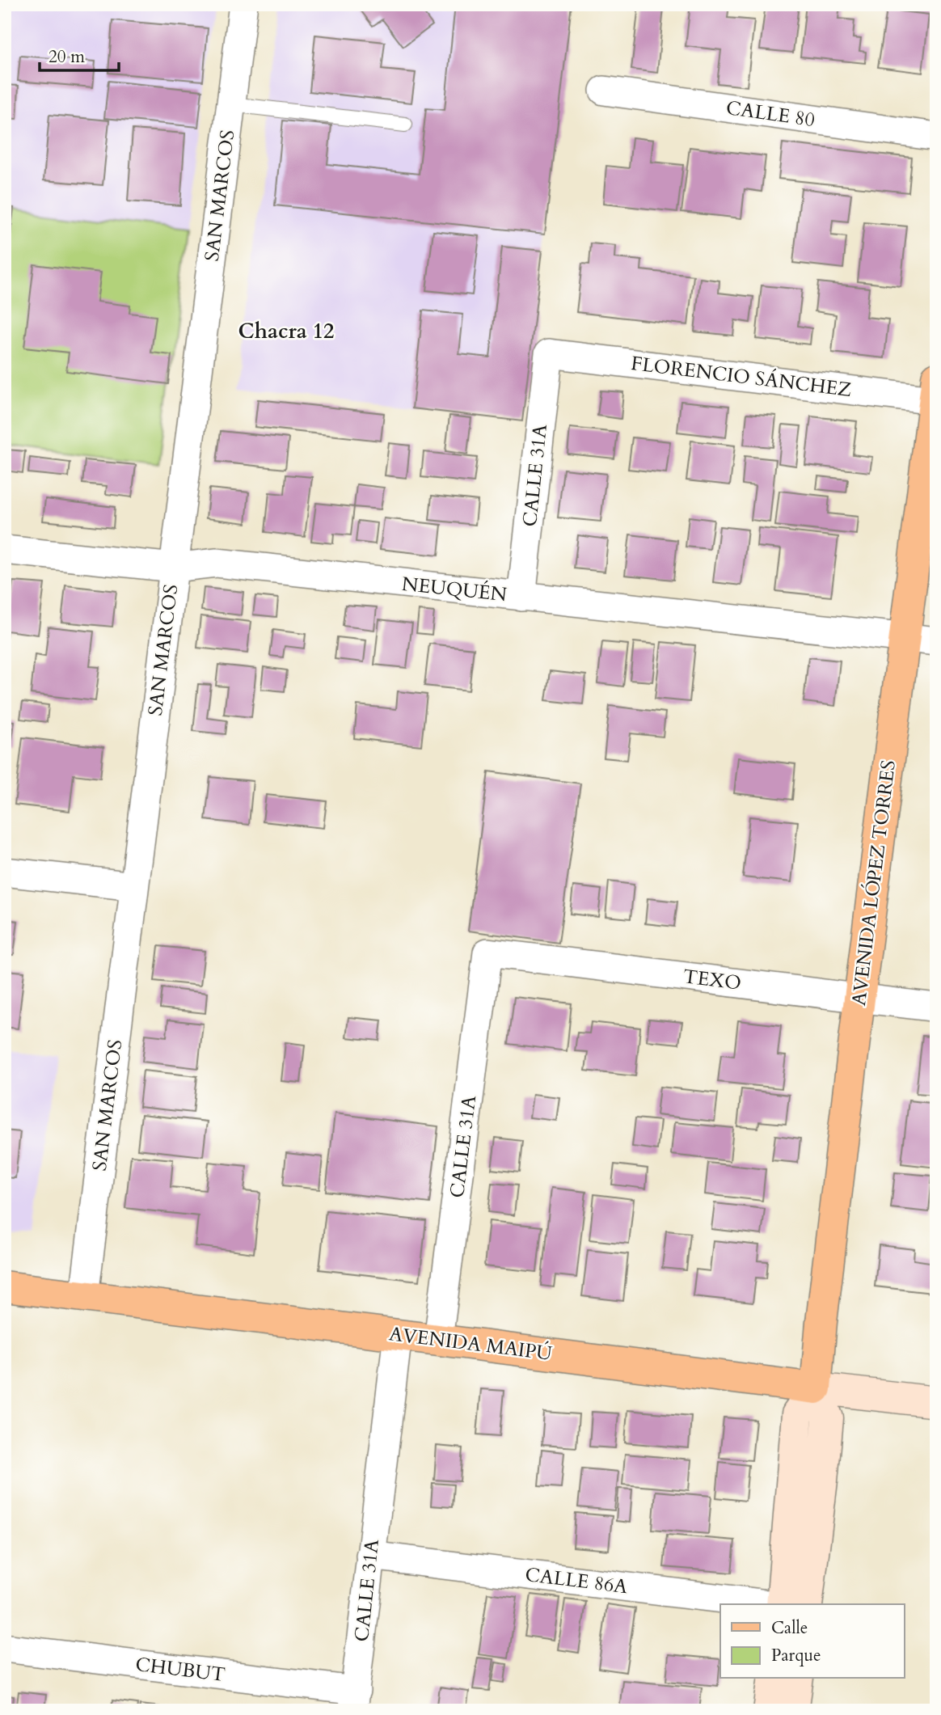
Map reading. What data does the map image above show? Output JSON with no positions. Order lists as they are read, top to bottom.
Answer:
{
  "streets": {
    "main road": ["AVENIDA LÓPEZ TORRES", "AVENIDA MAIPÚ"],
    "street": [
      "CALLE 80",
      "SAN MARCOS",
      "FLORENCIO SÁNCHEZ",
      "CALLE 31A",
      "NEUQUÉN",
      "TEXO",
      "CALLE 86A",
      "CHUBUT"
    ]
  },
  "crossings": [
    ["SAN MARCOS", "NEUQUÉN"],
    ["SAN MARCOS", "AVENIDA MAIPÚ"],
    ["FLORENCIO SÁNCHEZ", "CALLE 31A"],
    ["FLORENCIO SÁNCHEZ", "AVENIDA LÓPEZ TORRES"],
    ["CALLE 31A", "NEUQUÉN"],
    ["CALLE 31A", "TEXO"],
    ["CALLE 31A", "AVENIDA MAIPÚ"],
    ["CALLE 31A", "CALLE 86A"],
    ["CALLE 31A", "CHUBUT"],
    ["NEUQUÉN", "AVENIDA LÓPEZ TORRES"],
    ["AVENIDA LÓPEZ TORRES", "TEXO"],
    ["AVENIDA LÓPEZ TORRES", "AVENIDA MAIPÚ"]
  ],
  "districts": ["Chacra 12"],
  "legend": ["Calle", "Parque"],
  "scale_bar": "20 m"
}
